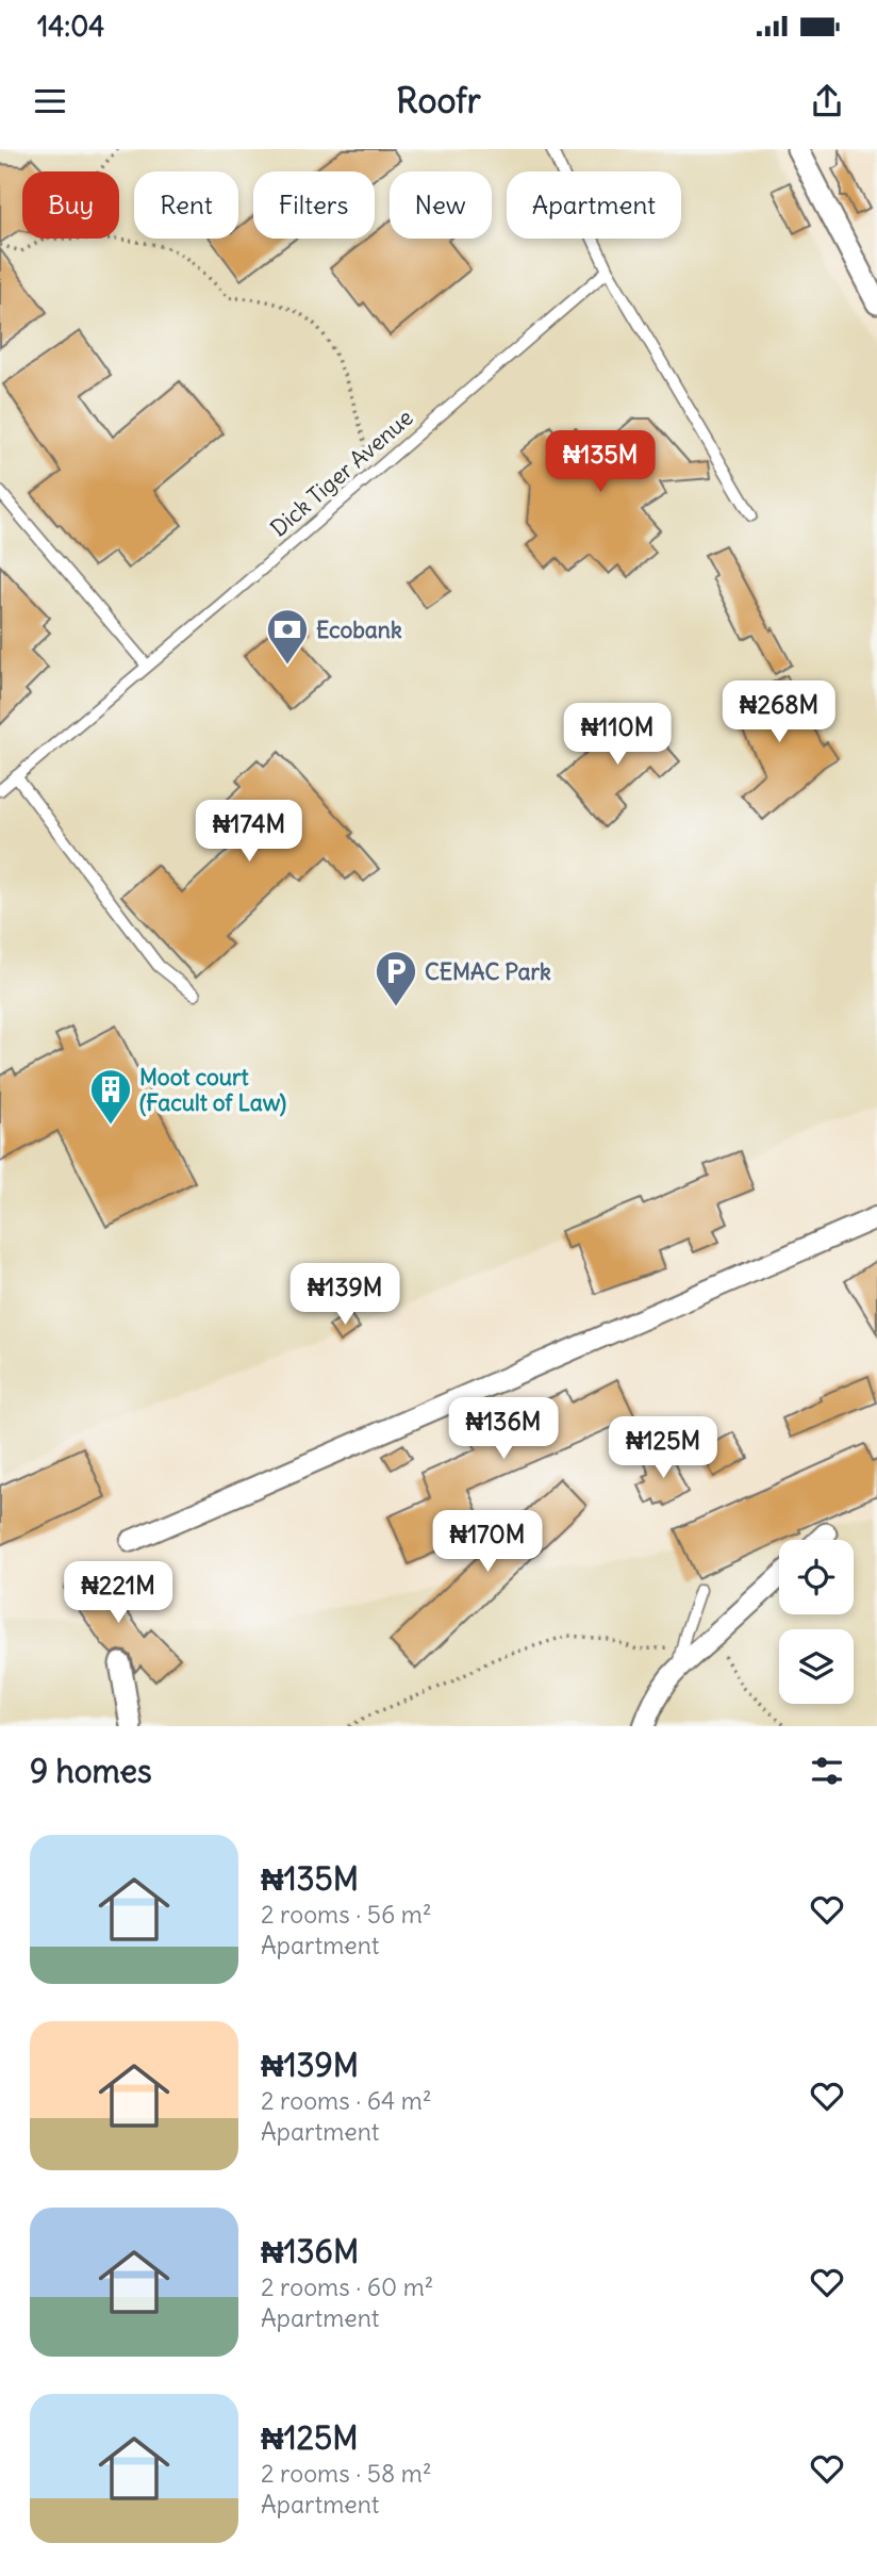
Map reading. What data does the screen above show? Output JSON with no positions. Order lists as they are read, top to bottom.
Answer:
{
  "streets": {
    "lane": ["Dick Tiger Avenue"]
  },
  "places": {
    "bank": ["Ecobank"],
    "parking": ["CEMAC Park"],
    "building": ["Moot court (Facult of Law)"]
  },
  "page": {
    "status": "14:04",
    "header": "Roofr",
    "chip": [
      "Buy",
      "Rent",
      "Filters",
      "New",
      "Apartment"
    ],
    "price": [
      "₦135M",
      "₦268M",
      "₦110M",
      "₦174M",
      "₦139M",
      "₦136M",
      "₦125M",
      "₦170M",
      "₦221M"
    ],
    "heading": "9 homes",
    "list": [
      {
        "name": "₦135M",
        "note": "2 rooms · 56 m² · Apartment"
      },
      {
        "name": "₦139M",
        "note": "2 rooms · 64 m² · Apartment"
      },
      {
        "name": "₦136M",
        "note": "2 rooms · 60 m² · Apartment"
      },
      {
        "name": "₦125M",
        "note": "2 rooms · 58 m² · Apartment"
      }
    ]
  }
}
